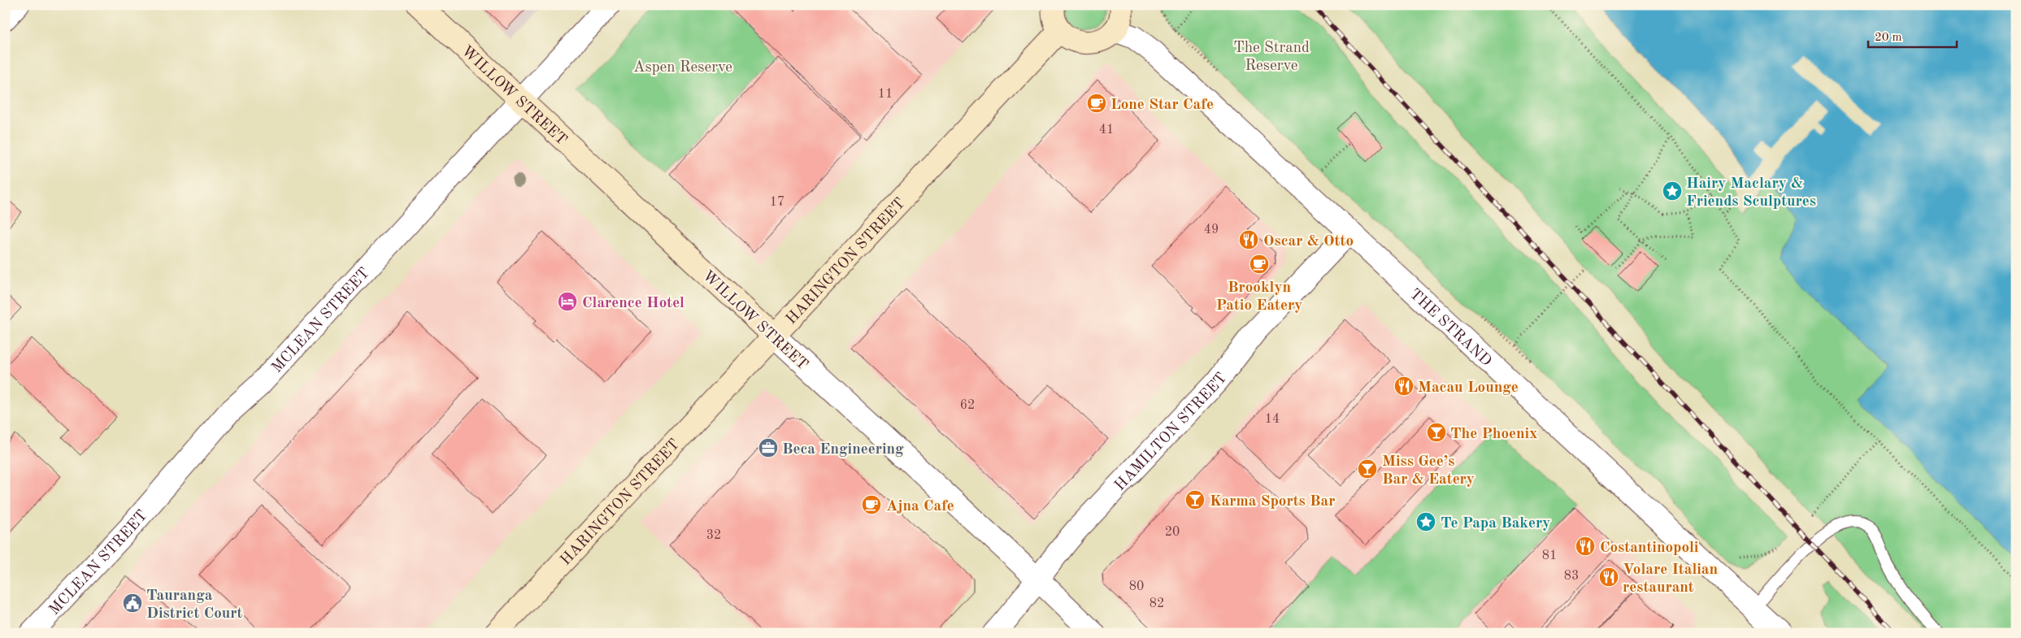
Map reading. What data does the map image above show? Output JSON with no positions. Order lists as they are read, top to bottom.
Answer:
{
  "streets": {
    "street": [
      "WILLOW STREET",
      "HARINGTON STREET",
      "MCLEAN STREET",
      "THE STRAND",
      "HAMILTON STREET"
    ]
  },
  "crossings": [
    ["WILLOW STREET", "HARINGTON STREET"],
    ["WILLOW STREET", "MCLEAN STREET"],
    ["WILLOW STREET", "HAMILTON STREET"],
    ["THE STRAND", "HAMILTON STREET"]
  ],
  "parks": ["The Strand Reserve", "Aspen Reserve"],
  "places": {
    "cafe": ["Lone Star Cafe", "Brooklyn Patio Eatery", "Ajna Cafe"],
    "place": ["Hairy Maclary & Friends Sculptures", "Te Papa Bakery"],
    "restaurant": [
      "Oscar & Otto",
      "Macau Lounge",
      "Costantinopoli",
      "Volare Italian restaurant"
    ],
    "hotel": ["Clarence Hotel"],
    "bar": ["The Phoenix", "Miss Gee’s Bar & Eatery", "Karma Sports Bar"],
    "office": ["Beca Engineering"],
    "public building": ["Tauranga District Court"]
  },
  "house_numbers": [
    "11",
    "41",
    "17",
    "49",
    "62",
    "14",
    "20",
    "32",
    "81",
    "83",
    "80",
    "82"
  ],
  "scale_bar": "20 m"
}
